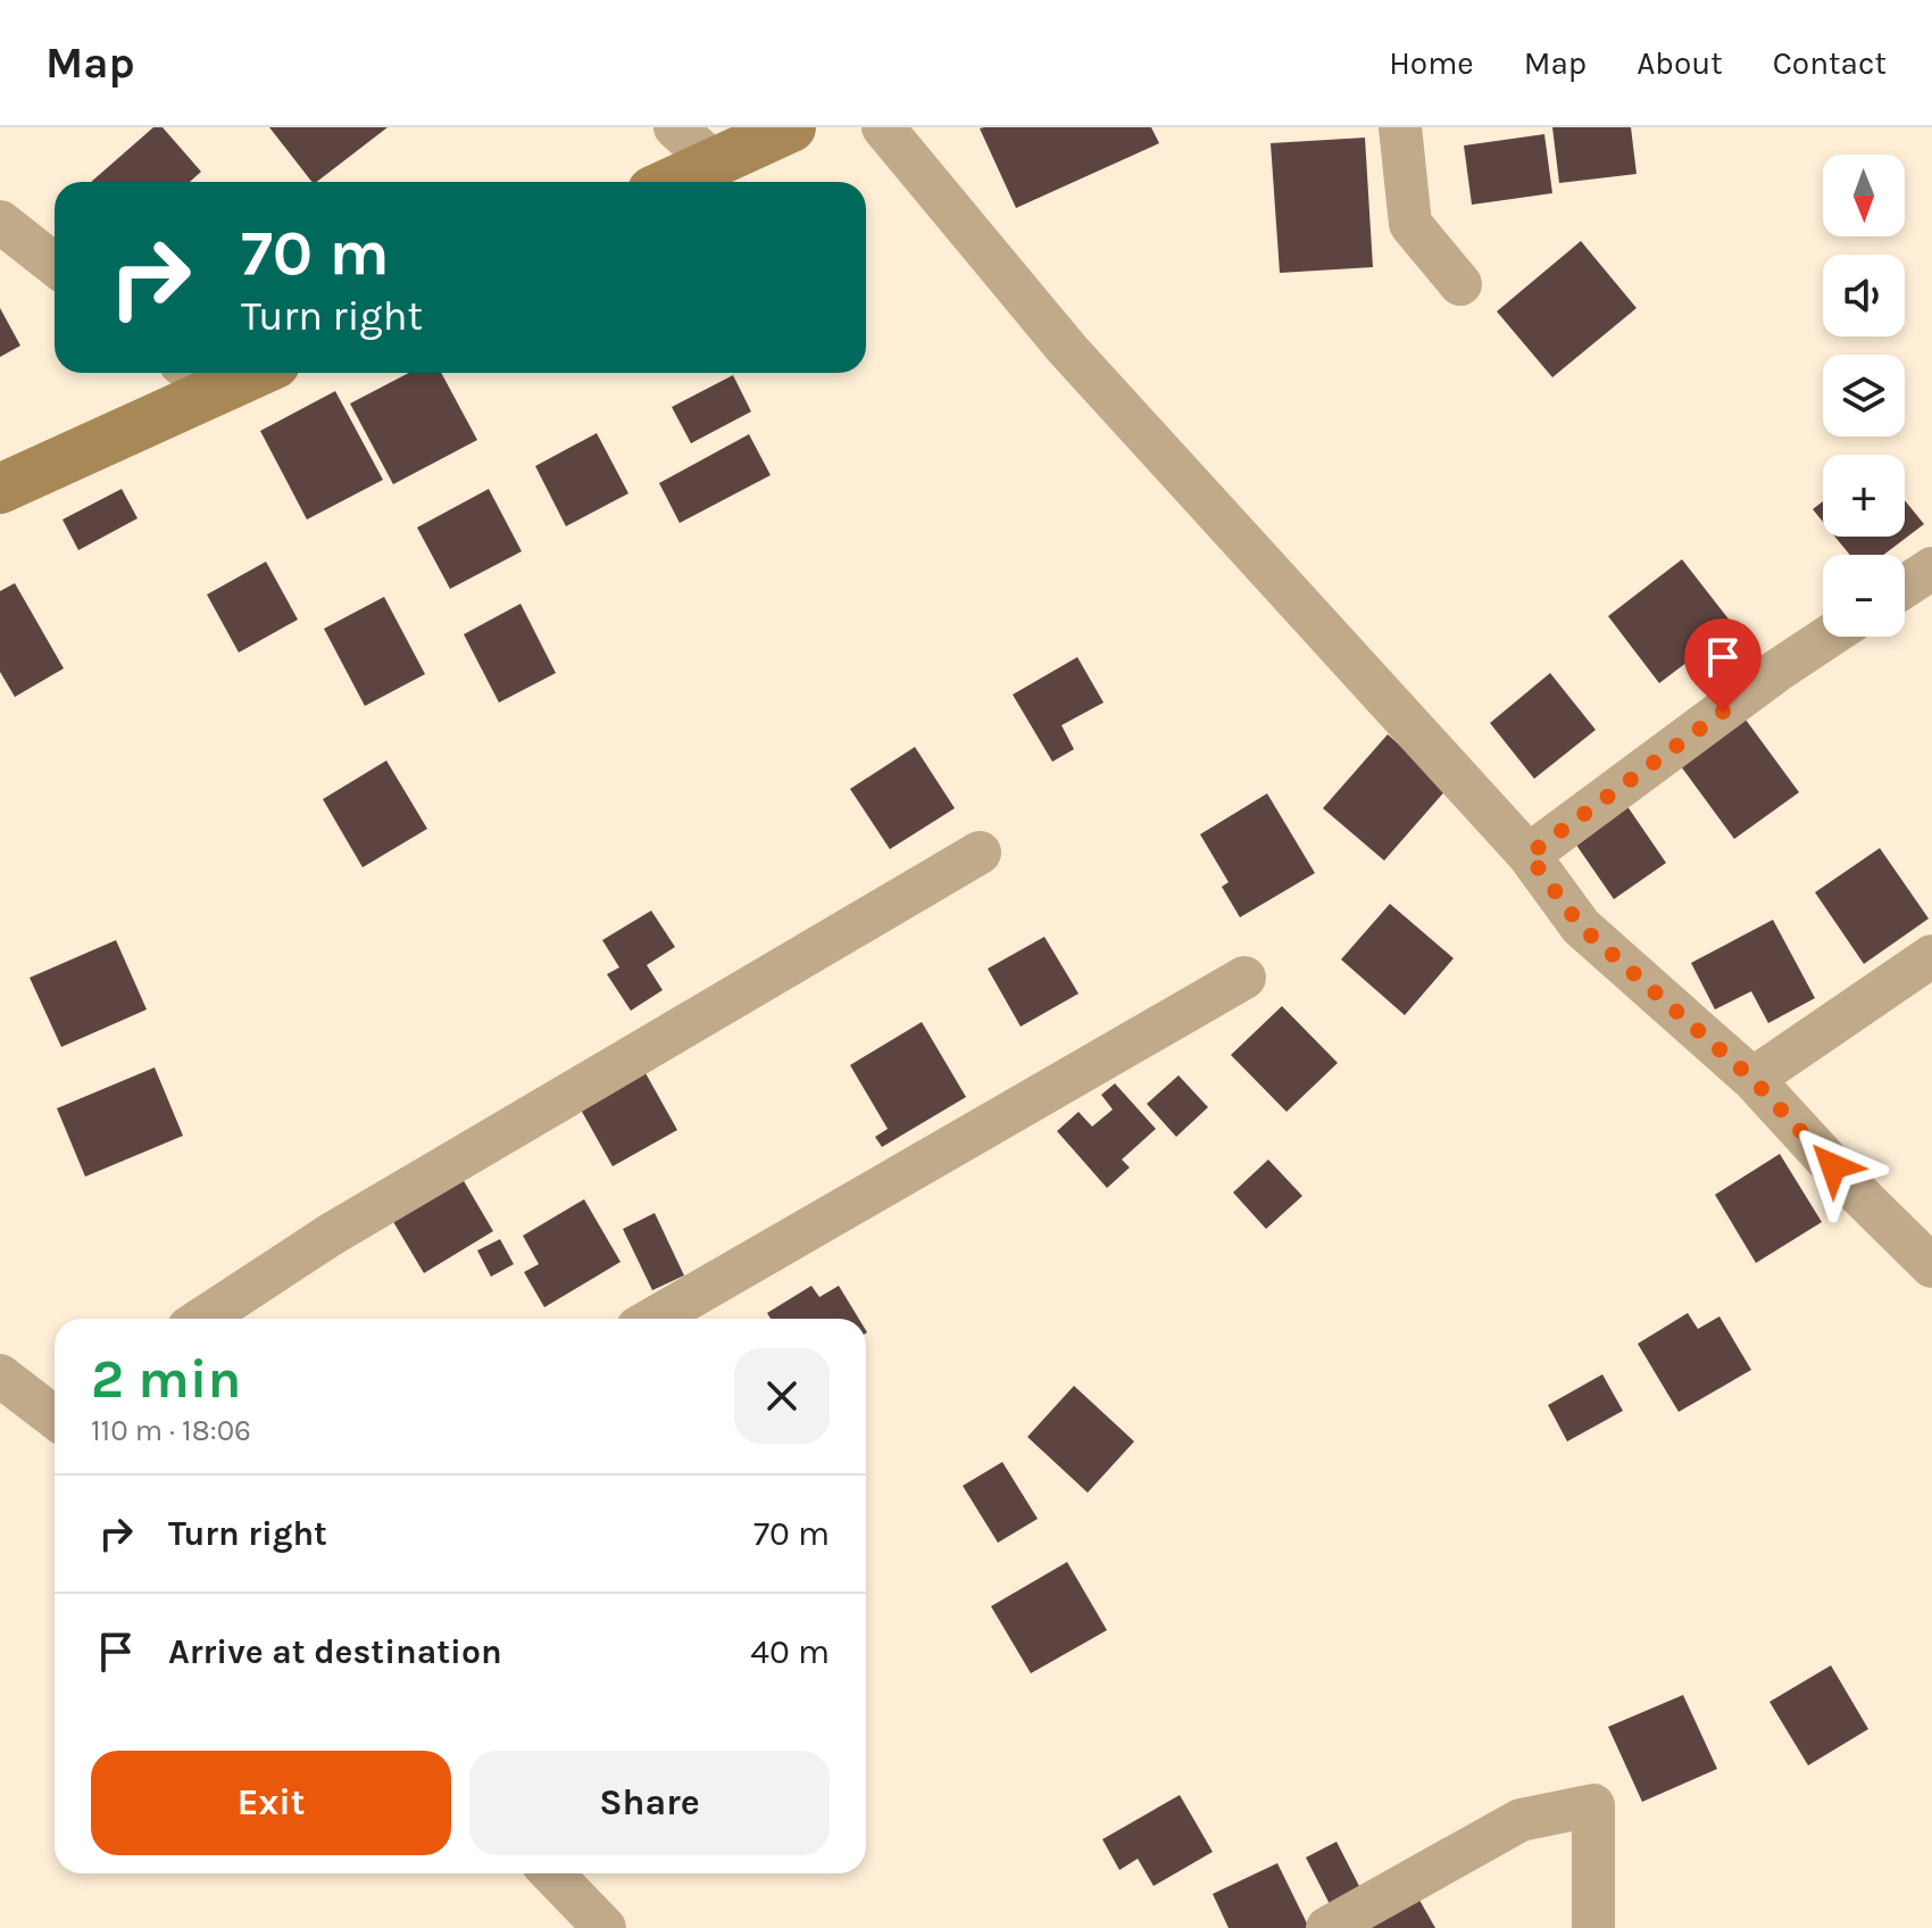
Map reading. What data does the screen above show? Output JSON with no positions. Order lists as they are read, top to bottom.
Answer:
{
  "north": "bottom",
  "page": {
    "header": "Map",
    "nav": [
      "Home",
      "Map",
      "About",
      "Contact"
    ],
    "map_buttons": ["+", "−"],
    "turn": ["70 m", "Turn right"],
    "heading": ["2 min", "110 m · 18:06"],
    "list": [
      {
        "name": "Turn right",
        "value": "70 m"
      },
      {
        "name": "Arrive at destination",
        "value": "40 m"
      }
    ],
    "buttons": ["Exit", "Share"]
  }
}
